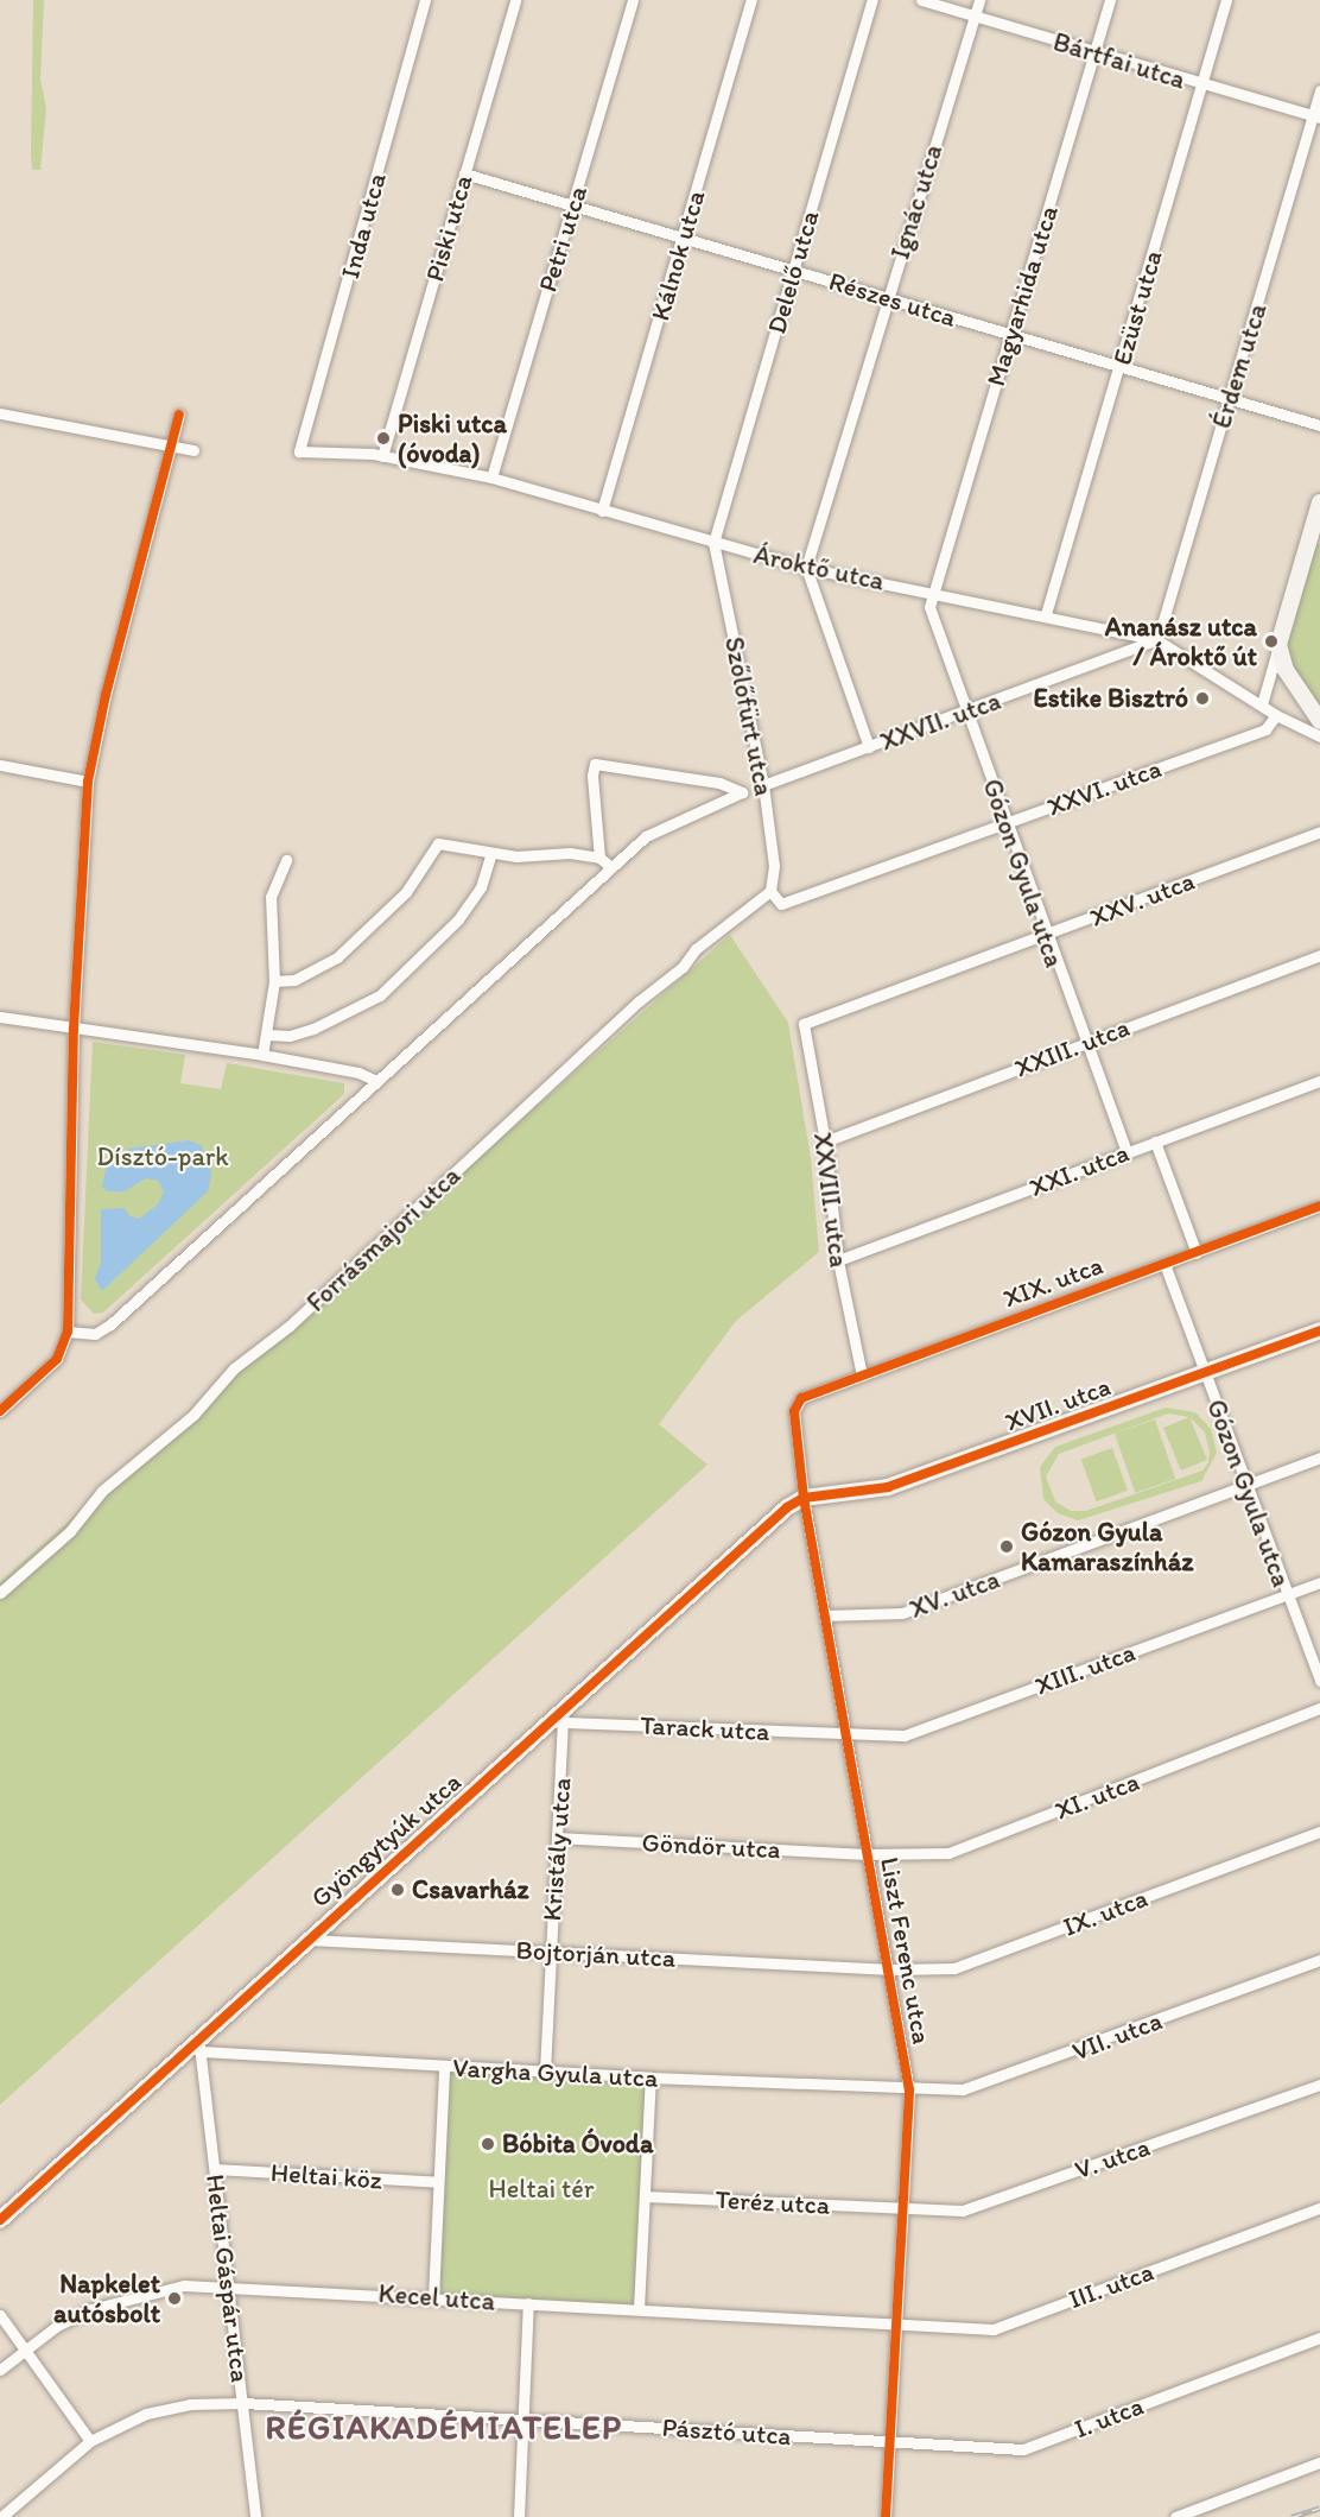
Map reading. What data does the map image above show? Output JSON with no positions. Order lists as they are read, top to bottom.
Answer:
{
  "streets": {
    "street": [
      "Bártfai utca",
      "Ignác utca",
      "Inda utca",
      "Piski utca",
      "Petri utca",
      "Kálnok utca",
      "Delelő utca",
      "Magyarhida utca",
      "Részes utca",
      "Ezüst utca",
      "Érdem utca",
      "Ároktő utca",
      "Szőlőfürt utca",
      "XXVII. utca",
      "XXVI. utca",
      "Gózon Gyula utca",
      "XXV. utca",
      "XXIII. utca",
      "XXI. utca",
      "XXVIII. utca",
      "Forrásmajori utca",
      "XIX. utca",
      "XVII. utca",
      "XV. utca",
      "XIII. utca",
      "Tarack utca",
      "XI. utca",
      "Gyöngytyúk utca",
      "Göndör utca",
      "Kristály utca",
      "IX. utca",
      "Liszt Ferenc utca",
      "Bojtorján utca",
      "VII. utca",
      "Vargha Gyula utca",
      "V. utca",
      "Heltai köz",
      "Teréz utca",
      "Heltai Gáspár utca",
      "III. utca",
      "Kecel utca",
      "I. utca",
      "Pásztó utca"
    ]
  },
  "crossings": [
    ["Bártfai utca", "Ignác utca"],
    ["Bártfai utca", "Magyarhida utca"],
    ["Bártfai utca", "Ezüst utca"],
    ["Bártfai utca", "Érdem utca"],
    ["Ignác utca", "Részes utca"],
    ["Ignác utca", "Ároktő utca"],
    ["Inda utca", "Ároktő utca"],
    ["Piski utca", "Részes utca"],
    ["Piski utca", "Ároktő utca"],
    ["Petri utca", "Részes utca"],
    ["Petri utca", "Ároktő utca"],
    ["Kálnok utca", "Részes utca"],
    ["Kálnok utca", "Ároktő utca"],
    ["Delelő utca", "Részes utca"],
    ["Delelő utca", "Ároktő utca"],
    ["Delelő utca", "Szőlőfürt utca"],
    ["Magyarhida utca", "Részes utca"],
    ["Magyarhida utca", "Ároktő utca"],
    ["Magyarhida utca", "Gózon Gyula utca"],
    ["Részes utca", "Ezüst utca"],
    ["Részes utca", "Érdem utca"],
    ["Ezüst utca", "Ároktő utca"],
    ["Érdem utca", "Ároktő utca"],
    ["Érdem utca", "XXVII. utca"],
    ["Ároktő utca", "Szőlőfürt utca"],
    ["Ároktő utca", "XXVII. utca"],
    ["Ároktő utca", "XXVI. utca"],
    ["Ároktő utca", "Gózon Gyula utca"],
    ["Szőlőfürt utca", "XXVII. utca"],
    ["Szőlőfürt utca", "XXVI. utca"],
    ["Szőlőfürt utca", "Forrásmajori utca"],
    ["XXVII. utca", "Gózon Gyula utca"],
    ["XXVI. utca", "Gózon Gyula utca"],
    ["XXVI. utca", "Forrásmajori utca"],
    ["Gózon Gyula utca", "XXV. utca"],
    ["Gózon Gyula utca", "XXIII. utca"],
    ["Gózon Gyula utca", "XXI. utca"],
    ["Gózon Gyula utca", "XIX. utca"],
    ["Gózon Gyula utca", "XVII. utca"],
    ["Gózon Gyula utca", "XV. utca"],
    ["Gózon Gyula utca", "XIII. utca"],
    ["XXV. utca", "XXVIII. utca"],
    ["XXIII. utca", "XXVIII. utca"],
    ["XXI. utca", "XXVIII. utca"],
    ["XXVIII. utca", "XIX. utca"],
    ["XIX. utca", "Liszt Ferenc utca"],
    ["XVII. utca", "Gyöngytyúk utca"],
    ["XVII. utca", "Liszt Ferenc utca"],
    ["XV. utca", "Liszt Ferenc utca"],
    ["XIII. utca", "Tarack utca"],
    ["XIII. utca", "Liszt Ferenc utca"],
    ["Tarack utca", "Gyöngytyúk utca"],
    ["Tarack utca", "Kristály utca"],
    ["Tarack utca", "Liszt Ferenc utca"],
    ["XI. utca", "Göndör utca"],
    ["XI. utca", "Liszt Ferenc utca"],
    ["Gyöngytyúk utca", "Kristály utca"],
    ["Gyöngytyúk utca", "Liszt Ferenc utca"],
    ["Gyöngytyúk utca", "Bojtorján utca"],
    ["Gyöngytyúk utca", "Vargha Gyula utca"],
    ["Gyöngytyúk utca", "Heltai Gáspár utca"],
    ["Göndör utca", "Kristály utca"],
    ["Göndör utca", "Liszt Ferenc utca"],
    ["Kristály utca", "Bojtorján utca"],
    ["Kristály utca", "Vargha Gyula utca"],
    ["IX. utca", "Liszt Ferenc utca"],
    ["IX. utca", "Bojtorján utca"],
    ["Liszt Ferenc utca", "Bojtorján utca"],
    ["Liszt Ferenc utca", "VII. utca"],
    ["Liszt Ferenc utca", "Vargha Gyula utca"],
    ["Liszt Ferenc utca", "V. utca"],
    ["Liszt Ferenc utca", "Teréz utca"],
    ["Liszt Ferenc utca", "III. utca"],
    ["Liszt Ferenc utca", "Kecel utca"],
    ["Liszt Ferenc utca", "I. utca"],
    ["Liszt Ferenc utca", "Pásztó utca"],
    ["VII. utca", "Vargha Gyula utca"],
    ["Vargha Gyula utca", "Heltai Gáspár utca"],
    ["V. utca", "Teréz utca"],
    ["Heltai köz", "Heltai Gáspár utca"],
    ["Heltai Gáspár utca", "Kecel utca"],
    ["Heltai Gáspár utca", "Pásztó utca"],
    ["III. utca", "Kecel utca"],
    ["I. utca", "Pásztó utca"]
  ],
  "districts": ["RÉGIAKADÉMIATELEP"],
  "parks": ["Dísztó-park", "Heltai tér"],
  "places": [
    "Piski utca (óvoda)",
    "Ananász utca / Ároktő út",
    "Estike Bisztró",
    "Gózon Gyula Kamaraszínház",
    "Csavarház",
    "Bóbita Óvoda",
    "Napkelet autósbolt"
  ]
}
